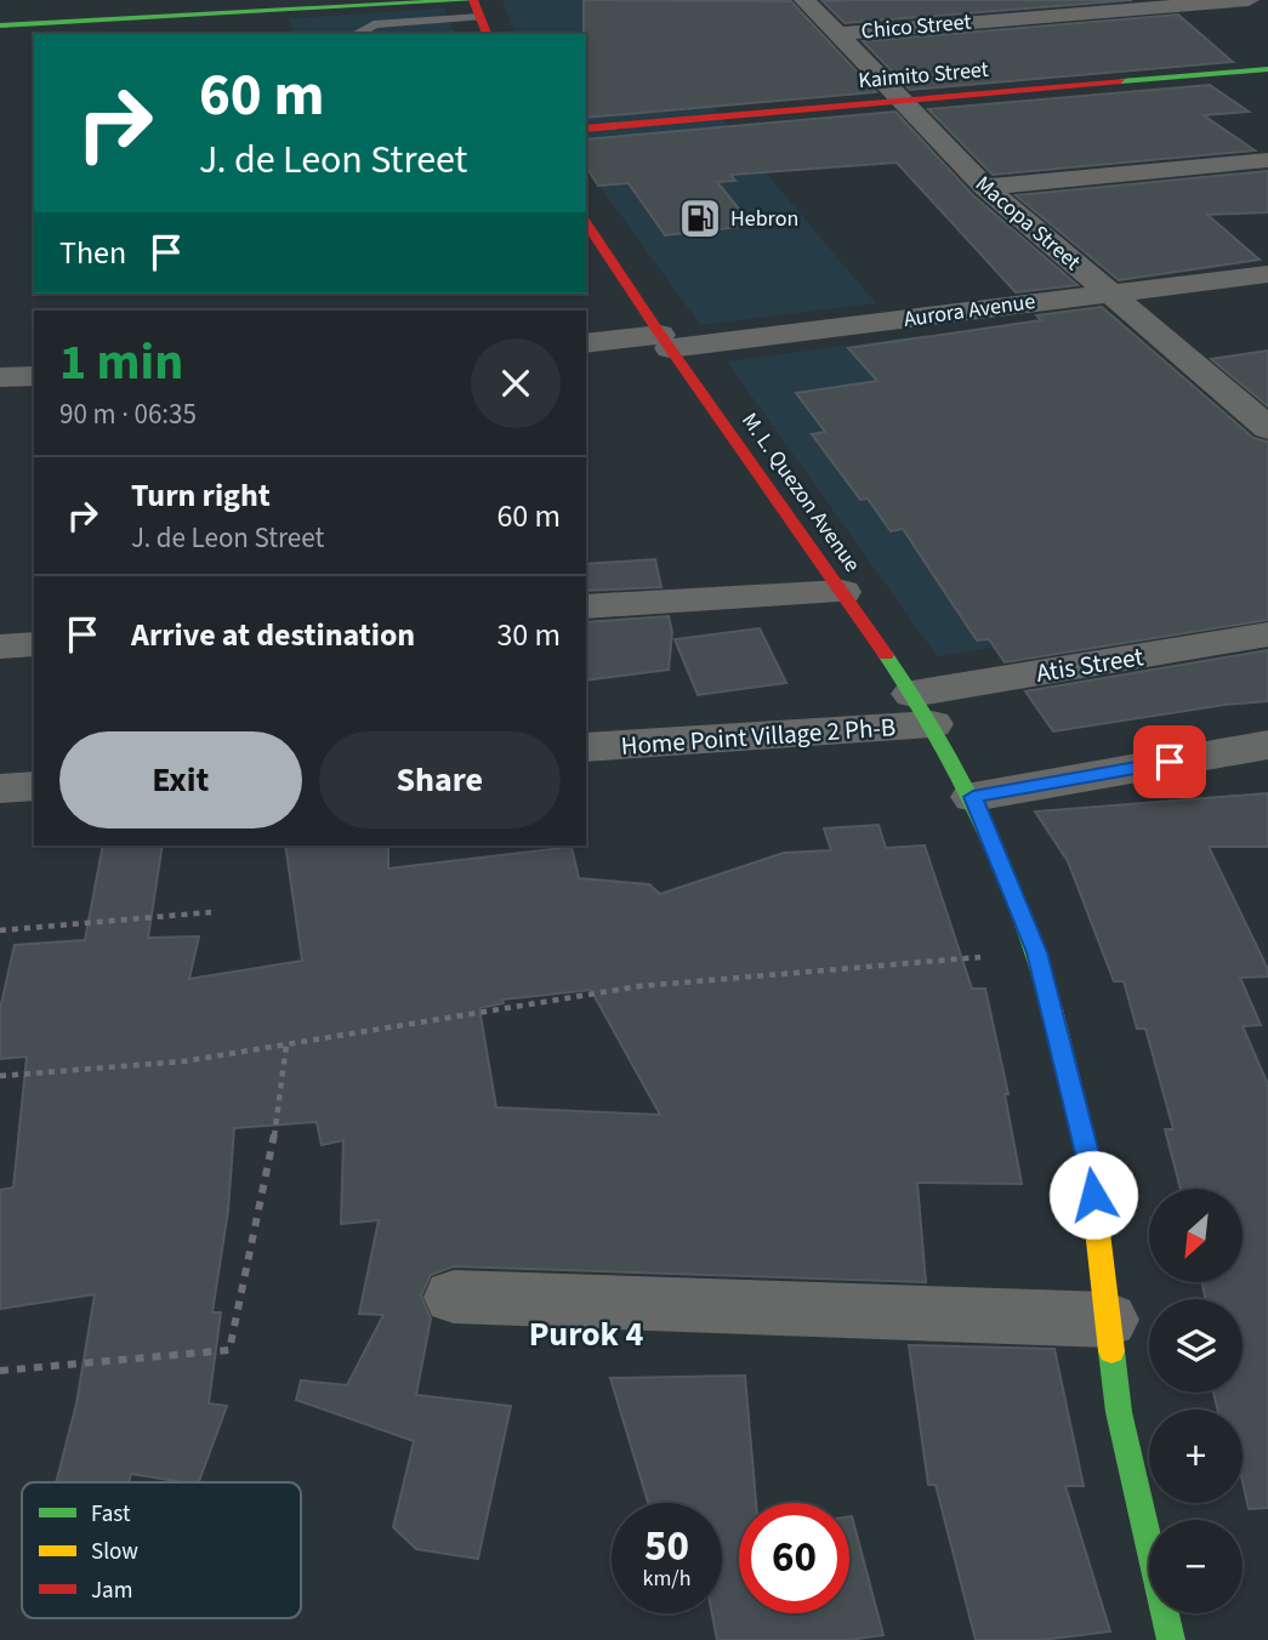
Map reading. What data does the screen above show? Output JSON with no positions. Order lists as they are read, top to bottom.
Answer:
{
  "streets": {
    "main road": ["Kaimito Street", "M. L. Quezon Avenue"],
    "street": [
      "Chico Street",
      "Macopa Street",
      "Aurora Avenue",
      "Atis Street",
      "Home Point Village 2 Ph-B"
    ]
  },
  "crossings": [
    ["Chico Street", "Macopa Street"],
    ["Kaimito Street", "Macopa Street"],
    ["Macopa Street", "Aurora Avenue"],
    ["Aurora Avenue", "M. L. Quezon Avenue"],
    ["M. L. Quezon Avenue", "Atis Street"],
    ["M. L. Quezon Avenue", "Home Point Village 2 Ph-B"],
    ["Atis Street", "Home Point Village 2 Ph-B"]
  ],
  "districts": ["Purok 4"],
  "places": {
    "fuel station": ["Hebron"]
  },
  "legend": ["Fast", "Slow", "Jam"],
  "north": "bottom left",
  "page": {
    "turn": ["60 m", "J. de Leon Street"],
    "then": "Then",
    "heading": ["1 min", "90 m · 06:35"],
    "list": [
      {
        "name": "Turn right",
        "note": "J. de Leon Street",
        "value": "60 m"
      },
      {
        "name": "Arrive at destination",
        "value": "30 m"
      }
    ],
    "buttons": ["Exit", "Share"],
    "map_buttons": ["+", "−"],
    "speed": "50 km/h",
    "limit": "60"
  }
}
